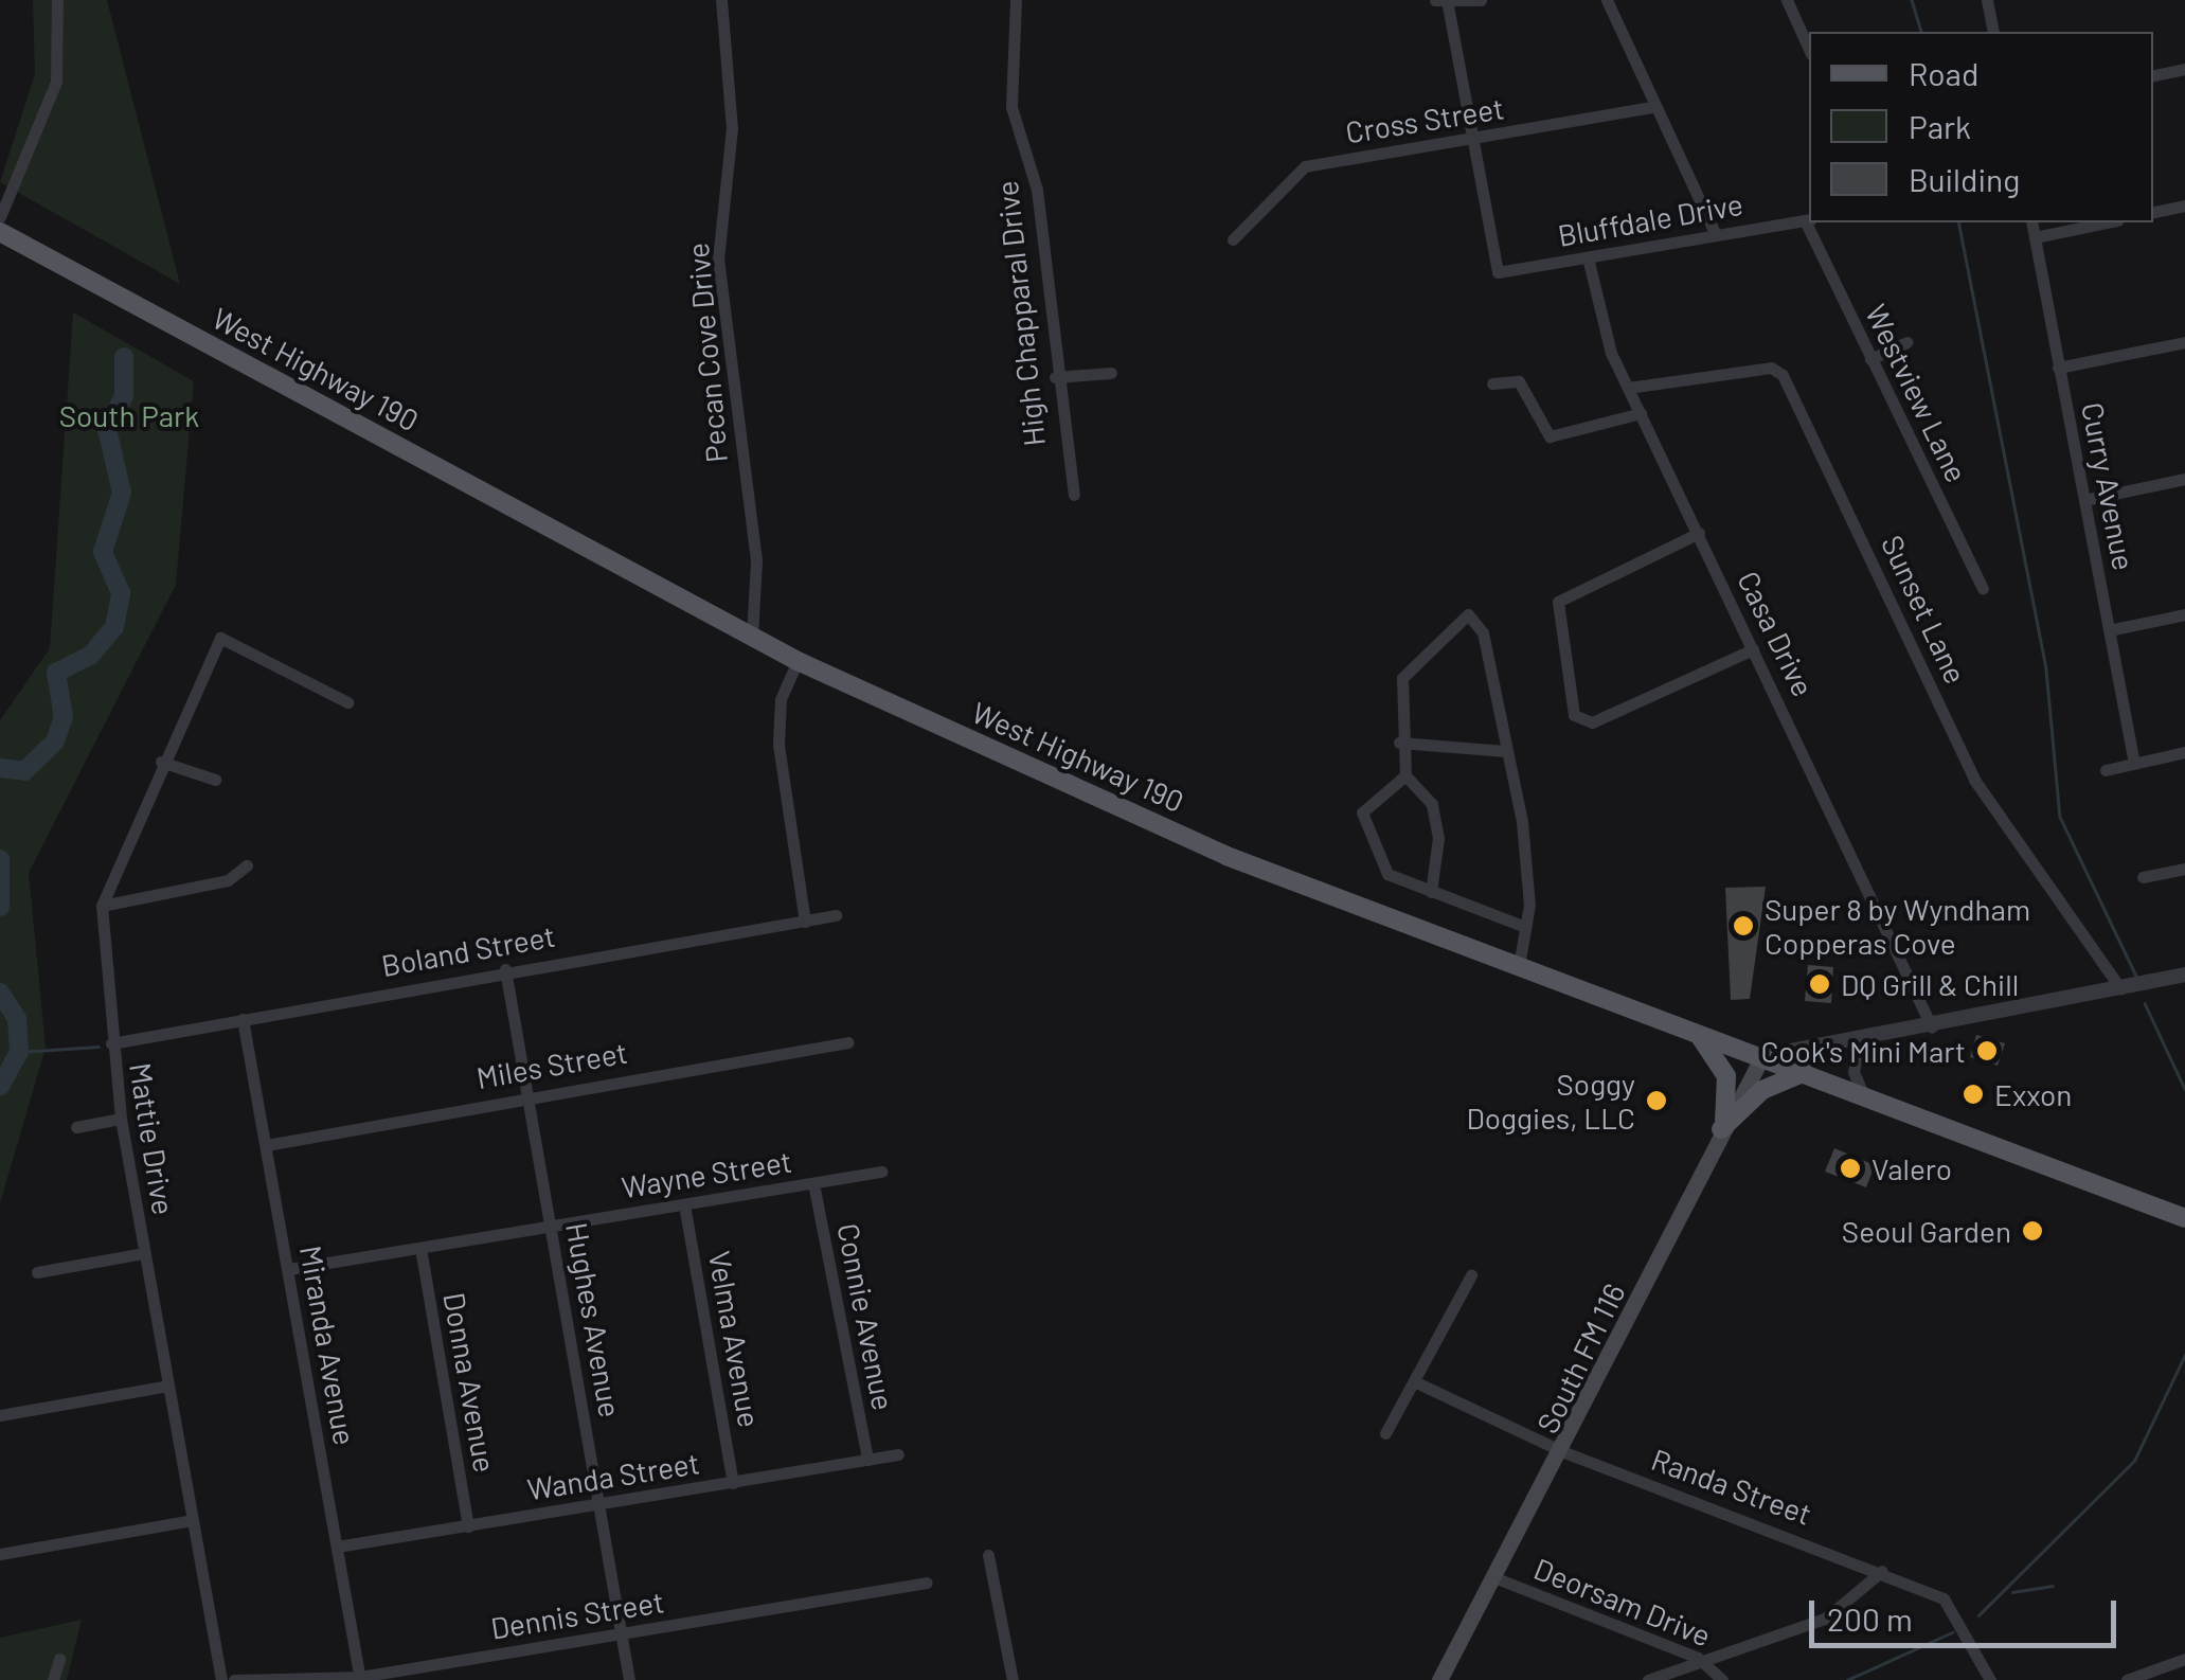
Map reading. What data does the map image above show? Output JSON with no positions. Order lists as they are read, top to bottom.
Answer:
{
  "streets": {
    "main road": ["West Highway 190", "South FM 116"],
    "street": [
      "Cross Street",
      "Bluffdale Drive",
      "High Chapparal Drive",
      "Pecan Cove Drive",
      "Westview Lane",
      "Curry Avenue",
      "Sunset Lane",
      "Casa Drive",
      "Boland Street",
      "Miles Street",
      "Mattie Drive",
      "Wayne Street",
      "Connie Avenue",
      "Hughes Avenue",
      "Velma Avenue",
      "Miranda Avenue",
      "Donna Avenue",
      "Wanda Street",
      "Randa Street",
      "Deorsam Drive",
      "Dennis Street"
    ]
  },
  "crossings": [
    ["Cross Street", "Bluffdale Drive"],
    ["Bluffdale Drive", "Westview Lane"],
    ["Bluffdale Drive", "Casa Drive"],
    ["Pecan Cove Drive", "West Highway 190"],
    ["West Highway 190", "South FM 116"],
    ["Sunset Lane", "Casa Drive"],
    ["Boland Street", "Mattie Drive"],
    ["Boland Street", "Hughes Avenue"],
    ["Boland Street", "Miranda Avenue"],
    ["Miles Street", "Hughes Avenue"],
    ["Miles Street", "Miranda Avenue"],
    ["Wayne Street", "Connie Avenue"],
    ["Wayne Street", "Hughes Avenue"],
    ["Wayne Street", "Velma Avenue"],
    ["Wayne Street", "Miranda Avenue"],
    ["Wayne Street", "Donna Avenue"],
    ["Connie Avenue", "Wanda Street"],
    ["Hughes Avenue", "Wanda Street"],
    ["Hughes Avenue", "Dennis Street"],
    ["Velma Avenue", "Wanda Street"],
    ["Miranda Avenue", "Wanda Street"],
    ["Miranda Avenue", "Dennis Street"],
    ["South FM 116", "Randa Street"],
    ["South FM 116", "Deorsam Drive"],
    ["Donna Avenue", "Wanda Street"]
  ],
  "parks": ["South Park"],
  "places": [
    "Super 8 by Wyndham Copperas Cove",
    "DQ Grill & Chill",
    "Cook's Mini Mart",
    "Exxon",
    "Soggy Doggies, LLC",
    "Valero",
    "Seoul Garden"
  ],
  "legend": ["Road", "Park", "Building"],
  "scale_bar": "200 m"
}
